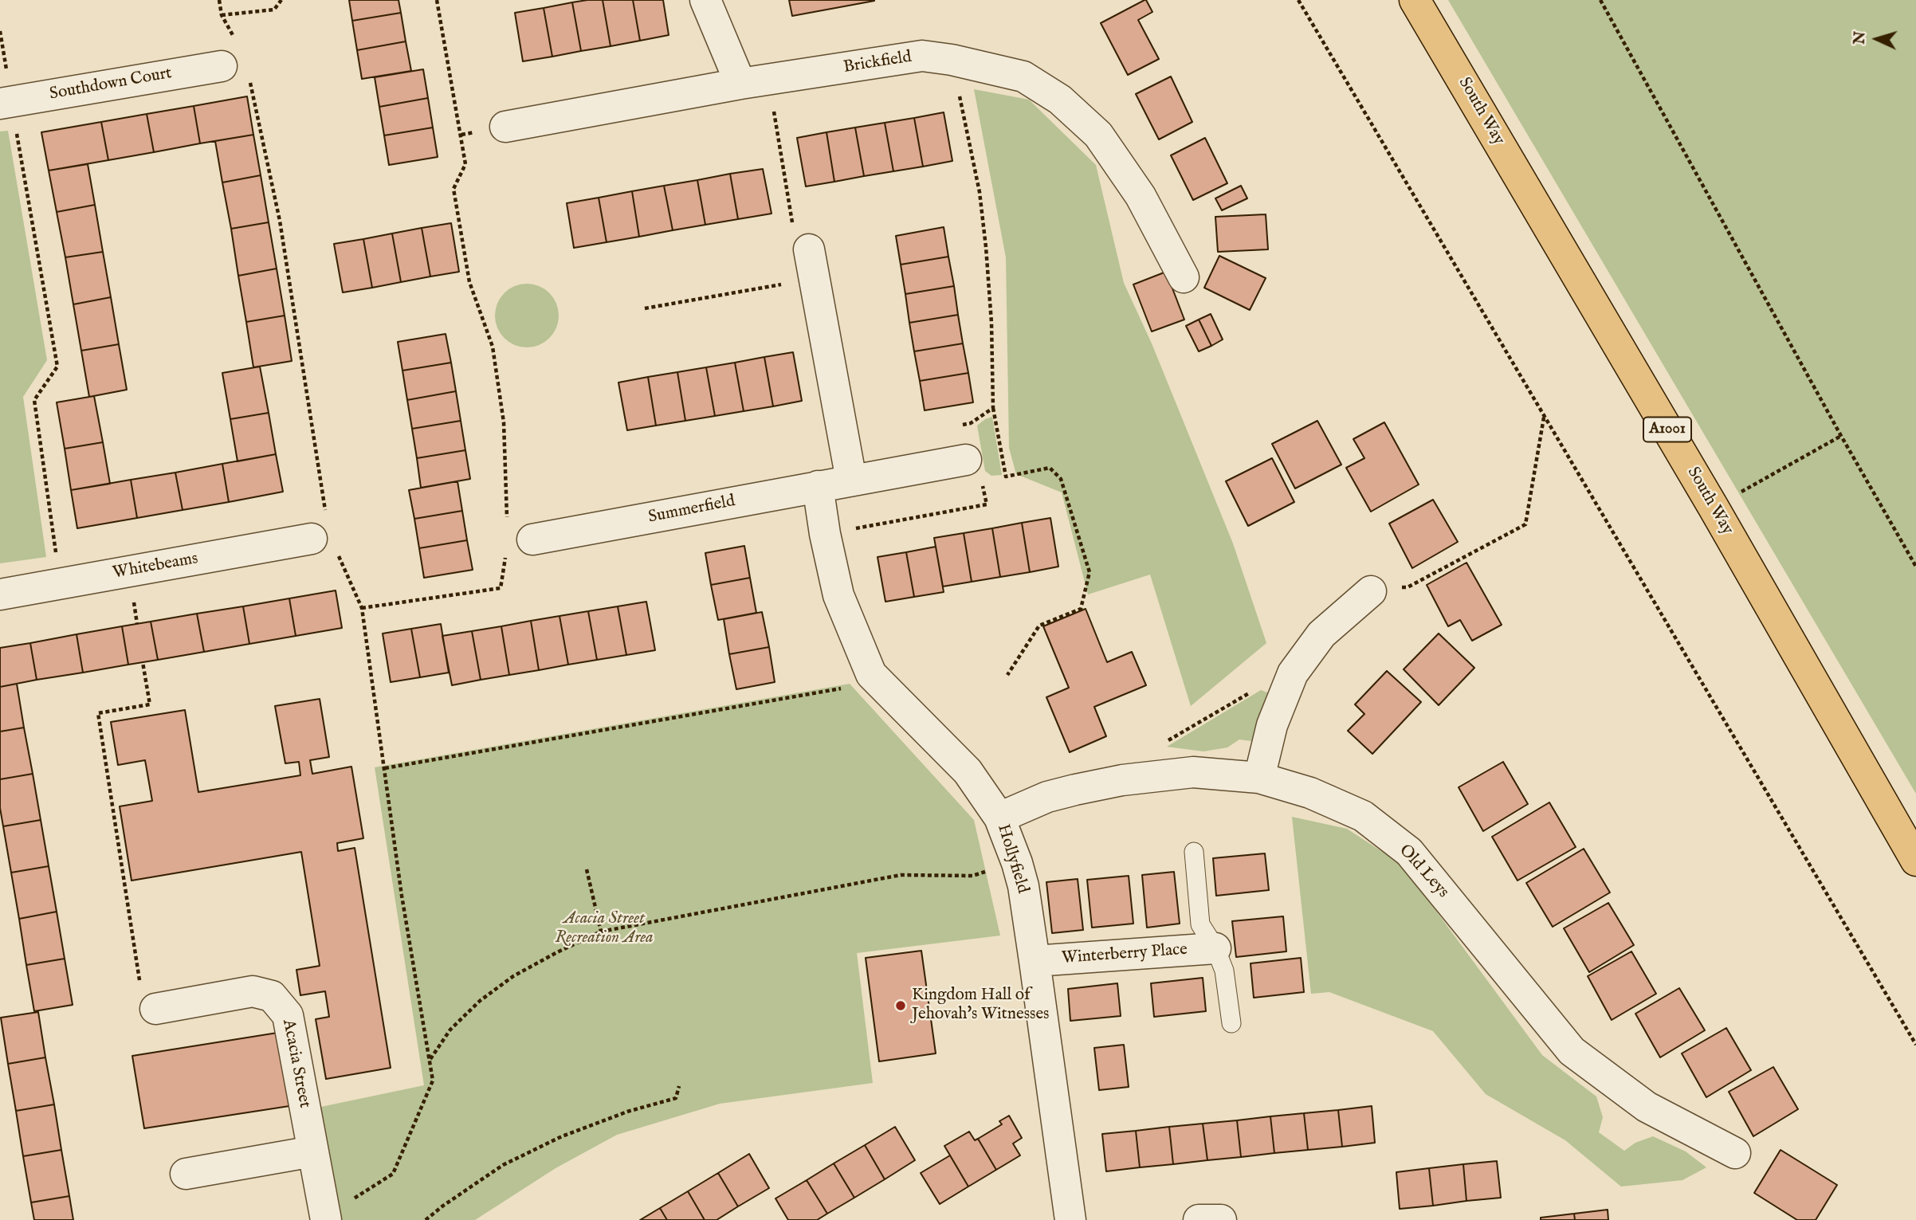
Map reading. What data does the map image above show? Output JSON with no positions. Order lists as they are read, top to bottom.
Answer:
{
  "streets": {
    "main road": ["South Way", "A1001"],
    "street": [
      "Brickfield",
      "Southdown Court",
      "Summerfield",
      "Whitebeams",
      "Hollyfield",
      "Old Leys",
      "Winterberry Place",
      "Acacia Street"
    ]
  },
  "crossings": [
    ["Summerfield", "Hollyfield"],
    ["Hollyfield", "Old Leys"],
    ["Hollyfield", "Winterberry Place"]
  ],
  "parks": ["Acacia Street Recreation Area"],
  "places": ["Kingdom Hall of Jehovah's Witnesses"],
  "north": "left"
}
